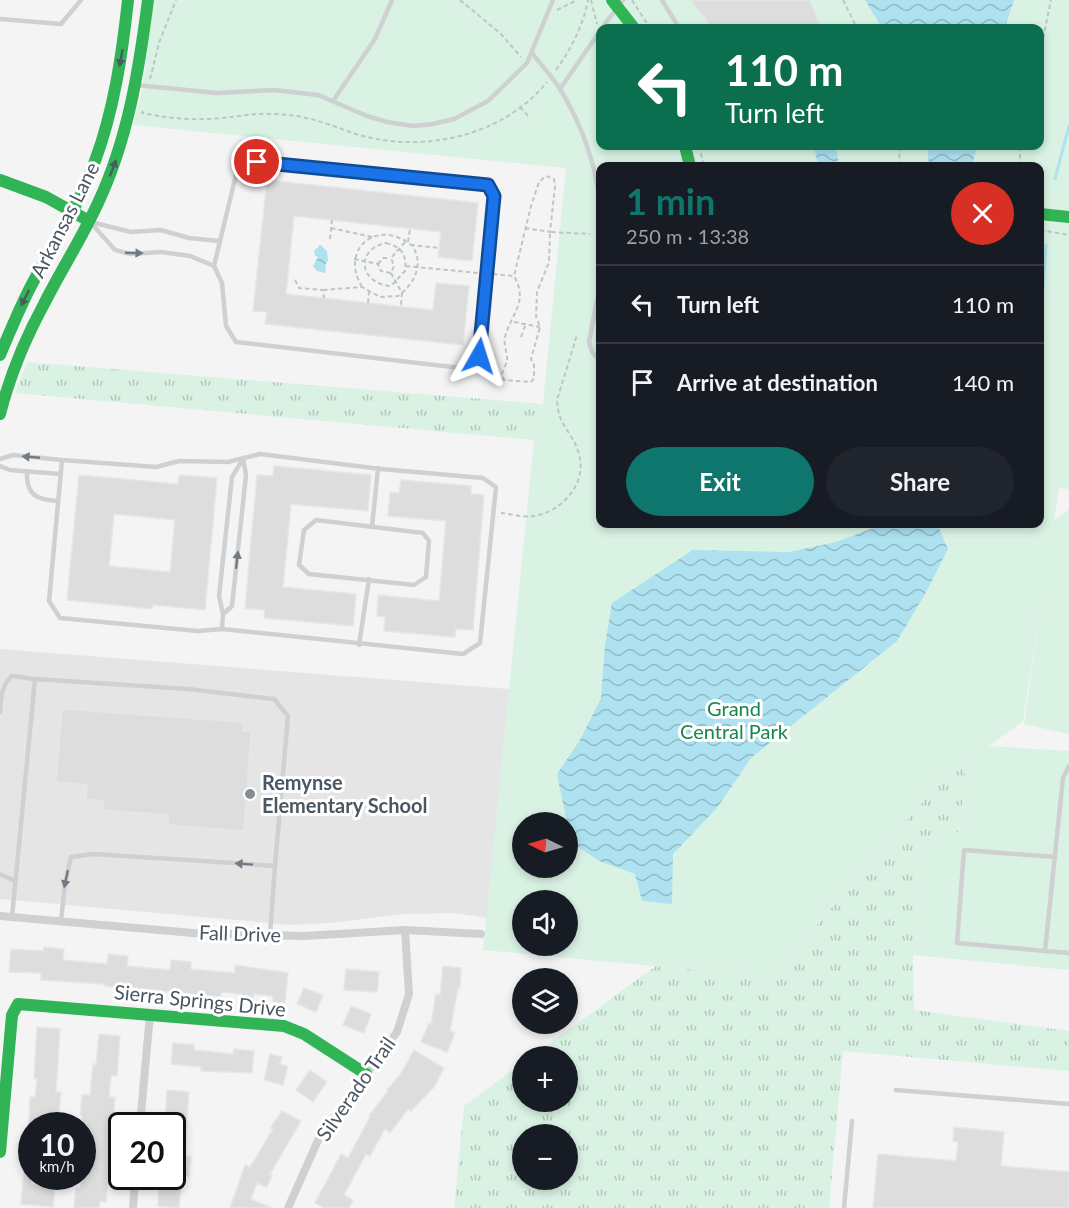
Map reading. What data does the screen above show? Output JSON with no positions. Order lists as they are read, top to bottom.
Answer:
{
  "streets": {
    "main road": ["Arkansas Lane", "Sierra Springs Drive"],
    "street": ["Fall Drive", "Silverado Trail"]
  },
  "crossings": [
    ["Fall Drive", "Silverado Trail"],
    ["Sierra Springs Drive", "Silverado Trail"]
  ],
  "parks": ["Grand Central Park"],
  "places": ["Remynse Elementary School"],
  "north": "left",
  "page": {
    "turn": ["110 m", "Turn left"],
    "heading": ["1 min", "250 m · 13:38"],
    "list": [
      {
        "name": "Turn left",
        "value": "110 m"
      },
      {
        "name": "Arrive at destination",
        "value": "140 m"
      }
    ],
    "buttons": ["Exit", "Share"],
    "map_buttons": ["+", "−"],
    "speed": "10 km/h",
    "limit": "20"
  }
}
